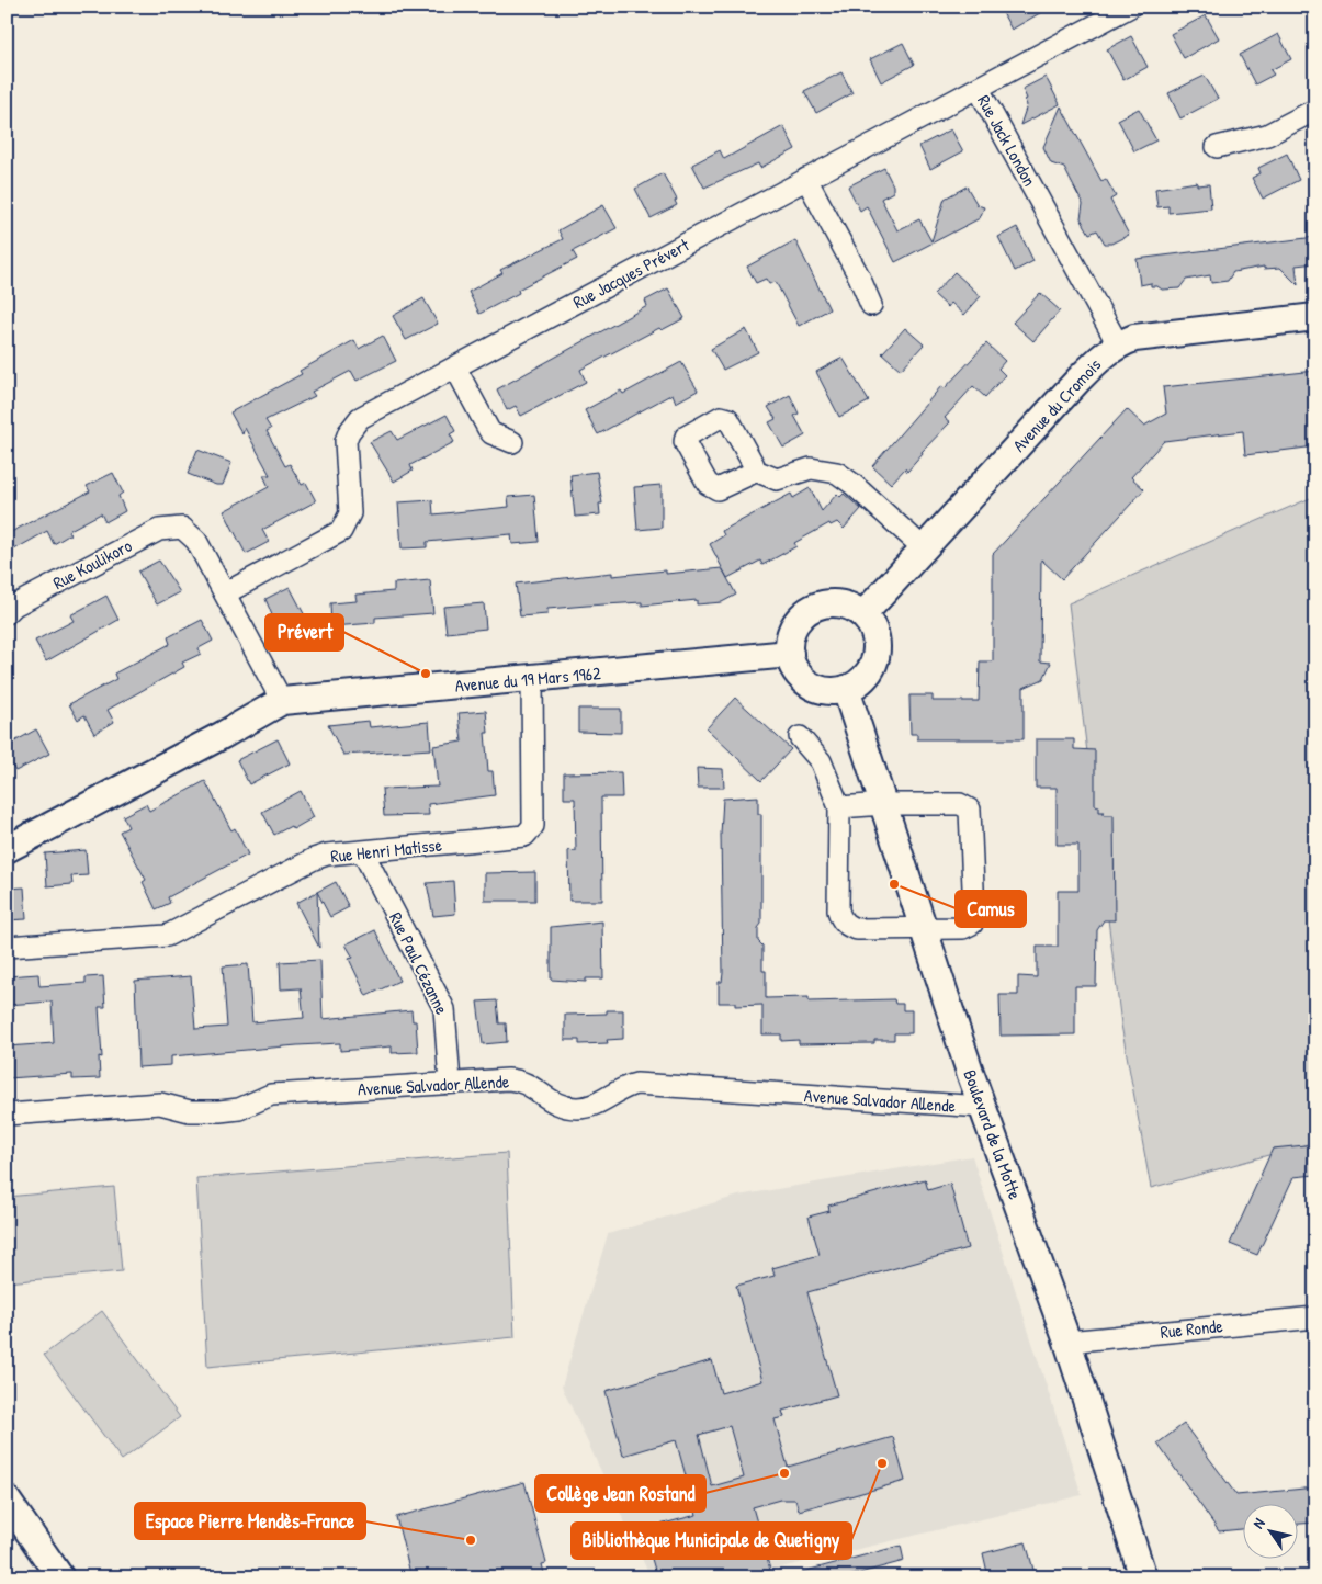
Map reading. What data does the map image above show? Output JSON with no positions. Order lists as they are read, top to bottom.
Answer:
{
  "streets": {
    "street": [
      "Rue Jack London",
      "Rue Jacques Prévert",
      "Avenue du Cromois",
      "Rue Koulikoro",
      "Avenue du 19 Mars 1962",
      "Rue Henri Matisse",
      "Rue Paul Cézanne",
      "Avenue Salvador Allende",
      "Boulevard de la Motte",
      "Rue Ronde"
    ]
  },
  "crossings": [
    ["Rue Jack London", "Rue Jacques Prévert"],
    ["Rue Jack London", "Avenue du Cromois"],
    ["Rue Jacques Prévert", "Rue Koulikoro"],
    ["Avenue du Cromois", "Avenue du 19 Mars 1962"],
    ["Avenue du Cromois", "Boulevard de la Motte"],
    ["Avenue du 19 Mars 1962", "Rue Henri Matisse"],
    ["Avenue du 19 Mars 1962", "Boulevard de la Motte"],
    ["Rue Henri Matisse", "Rue Paul Cézanne"],
    ["Rue Paul Cézanne", "Avenue Salvador Allende"],
    ["Avenue Salvador Allende", "Boulevard de la Motte"],
    ["Boulevard de la Motte", "Rue Ronde"]
  ],
  "places": [
    "Prévert",
    "Camus",
    "Bibliothèque Municipale de Quetigny",
    "Collège Jean Rostand",
    "Espace Pierre Mendès-France"
  ],
  "north": "top left"
}
